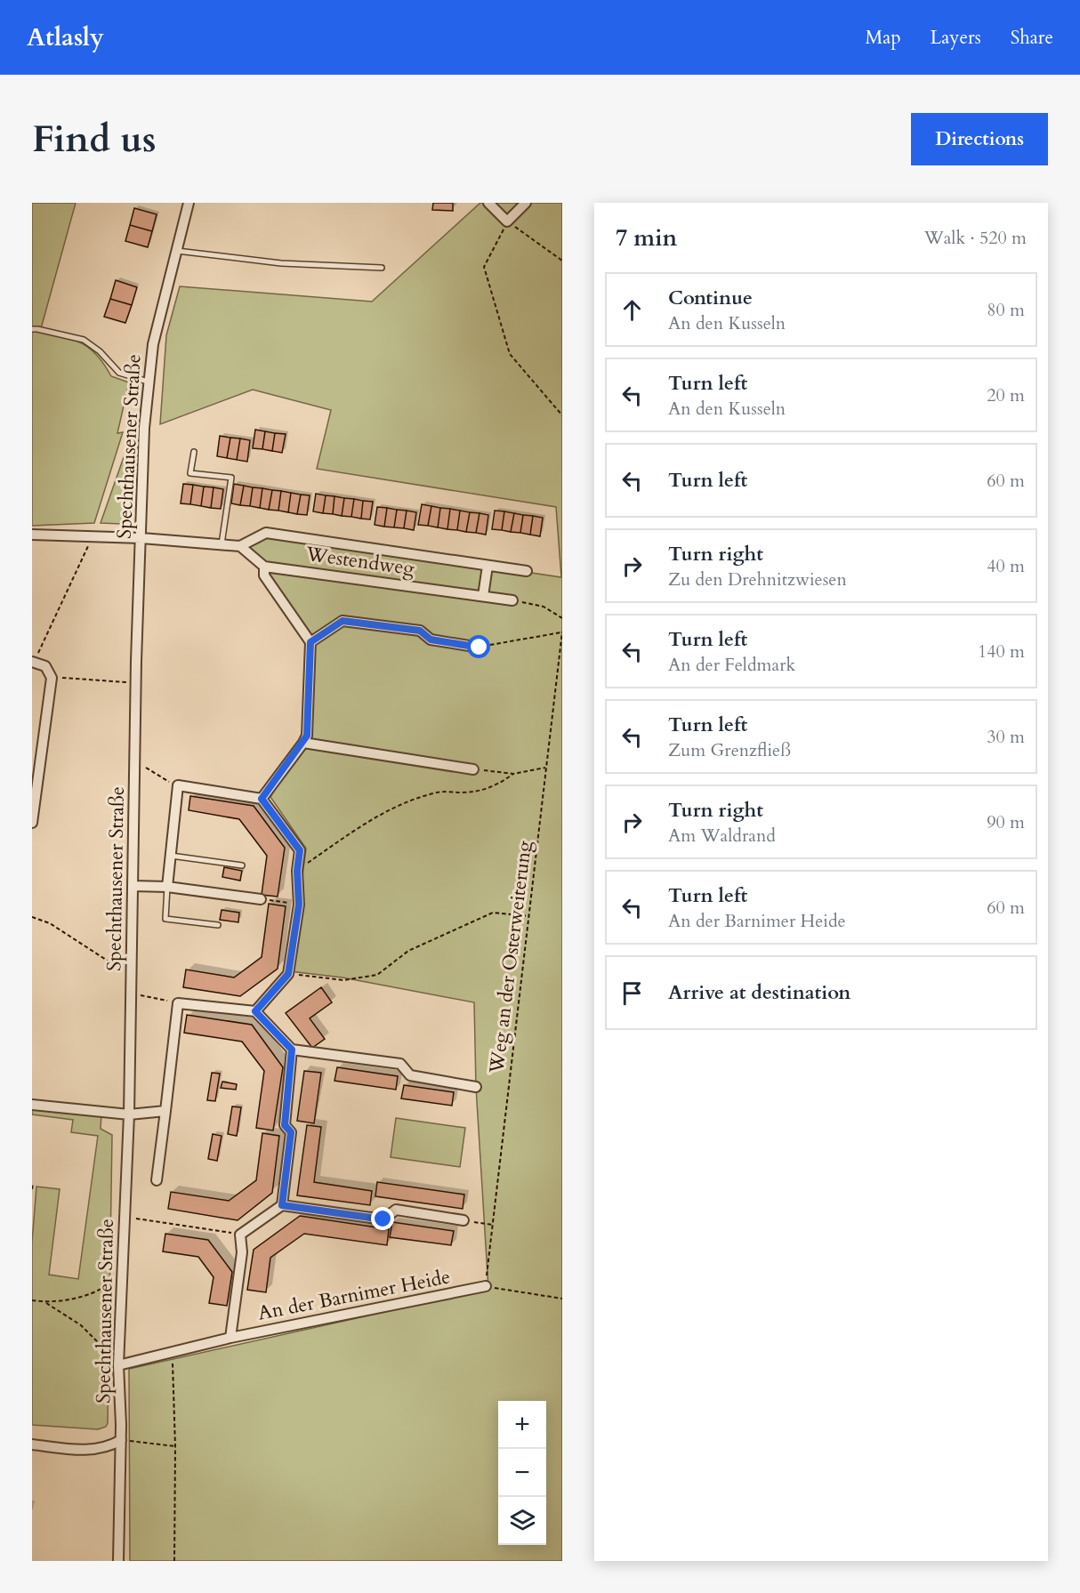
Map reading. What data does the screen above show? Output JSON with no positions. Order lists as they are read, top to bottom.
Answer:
{
  "streets": {
    "street": ["Spechthausener Straße", "Westendweg", "An der Barnimer Heide"],
    "path": ["Weg an der Osterweiterung"]
  },
  "crossings": [
    ["Spechthausener Straße", "An der Barnimer Heide"],
    ["Weg an der Osterweiterung", "An der Barnimer Heide"]
  ],
  "page": {
    "header": "Atlasly",
    "nav": ["Map", "Layers", "Share"],
    "buttons": "Directions",
    "title": "Find us",
    "heading": ["7 min", "Walk · 520 m"],
    "list": [
      ["Continue", "An den Kusseln", "80 m"],
      ["Turn left", "An den Kusseln", "20 m"],
      ["Turn left", "60 m"],
      ["Turn right", "Zu den Drehnitzwiesen", "40 m"],
      ["Turn left", "An der Feldmark", "140 m"],
      ["Turn left", "Zum Grenzfließ", "30 m"],
      ["Turn right", "Am Waldrand", "90 m"],
      ["Turn left", "An der Barnimer Heide", "60 m"],
      "Arrive at destination"
    ],
    "map_buttons": ["+", "−"]
  }
}
